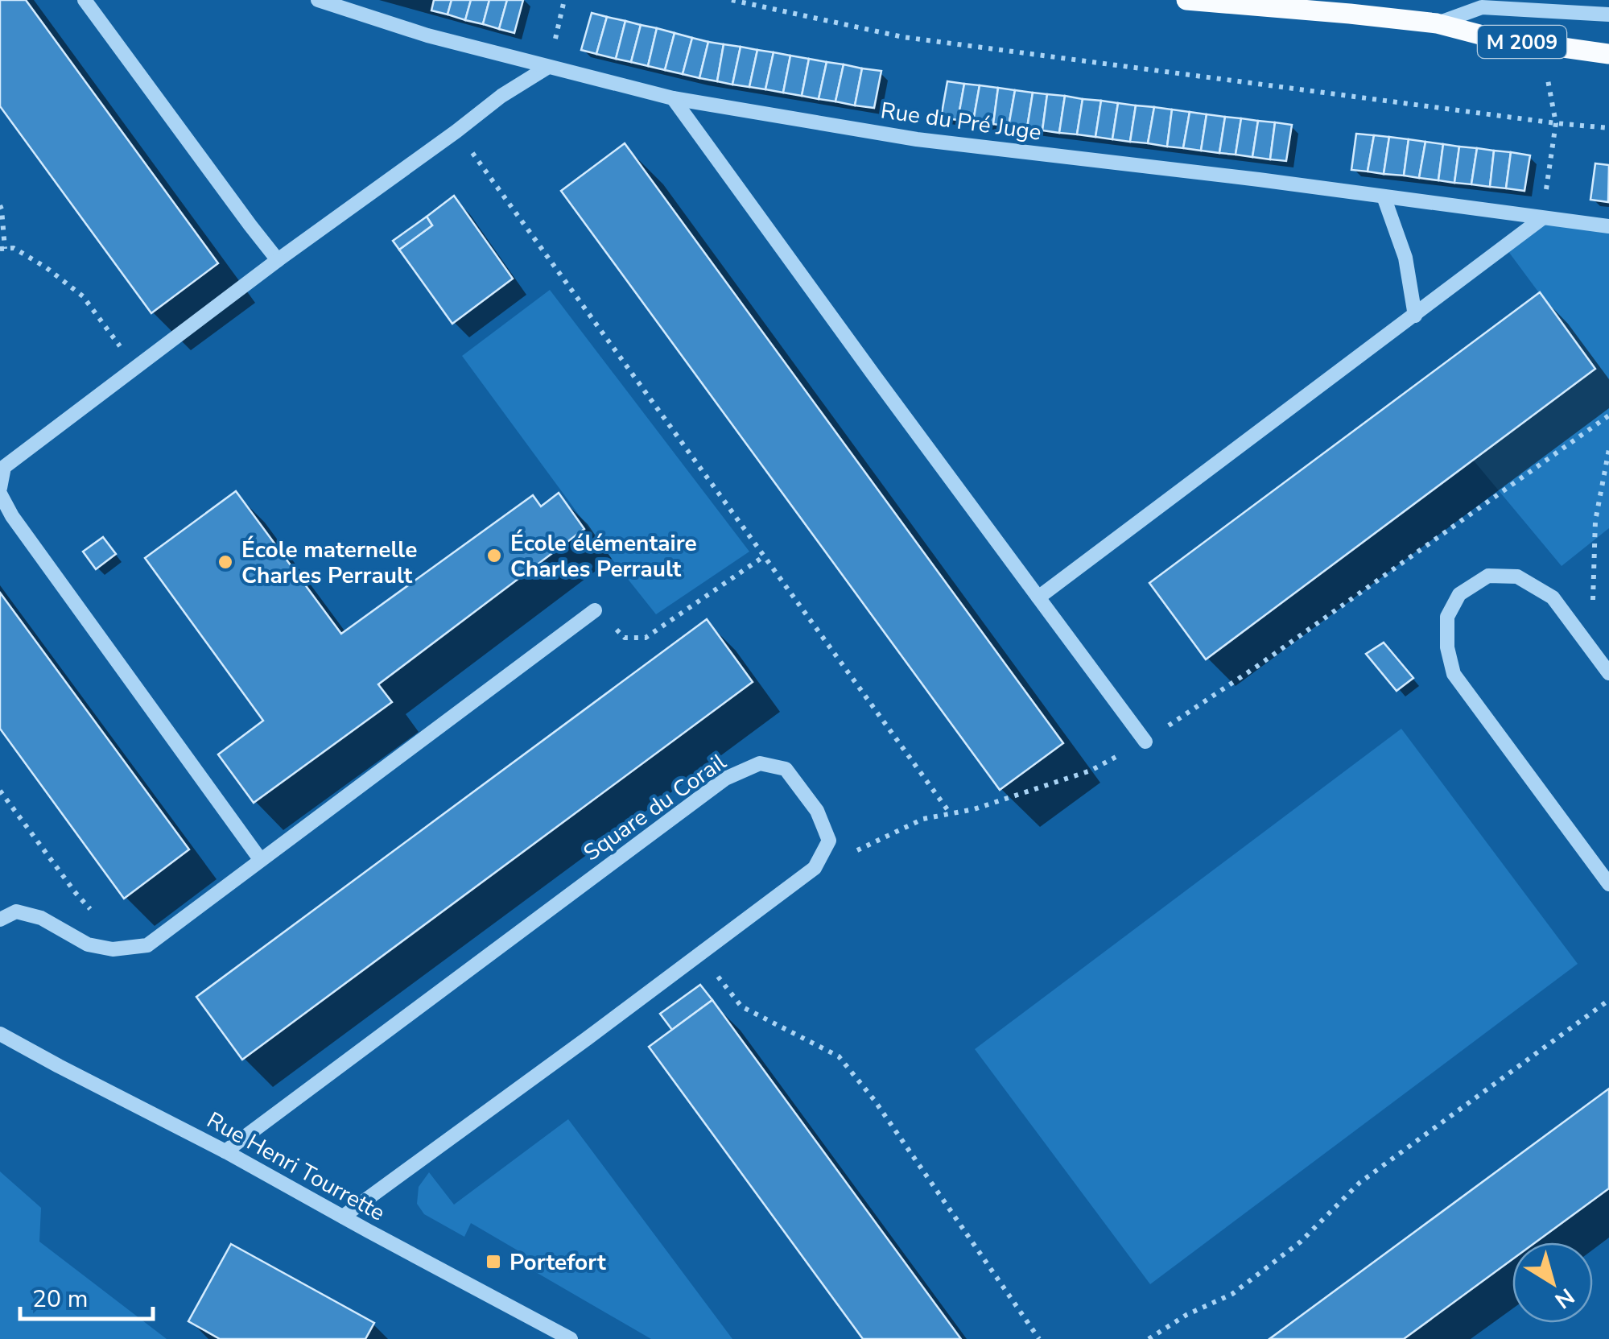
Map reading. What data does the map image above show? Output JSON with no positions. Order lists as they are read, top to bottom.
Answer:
{
  "streets": {
    "main road": ["M 2009"],
    "street": ["Rue du Pré Juge", "Square du Corail", "Rue Henri Tourrette"]
  },
  "crossings": [
    ["Square du Corail", "Rue Henri Tourrette"]
  ],
  "places": {
    "other": ["École élémentaire Charles Perrault", "École maternelle Charles Perrault"],
    "transit": ["Portefort"]
  },
  "scale_bar": "20 m",
  "north": "bottom right"
}
